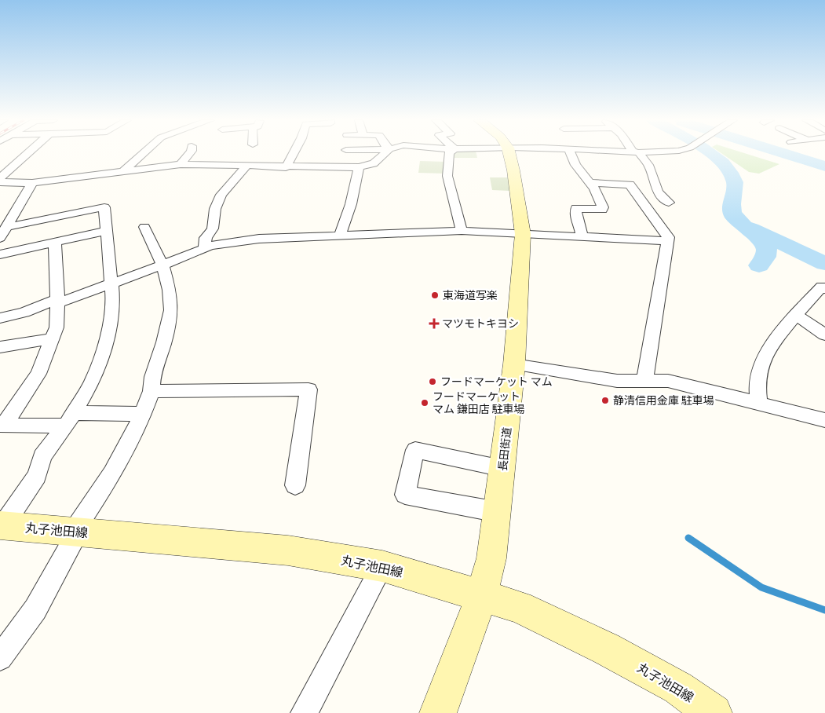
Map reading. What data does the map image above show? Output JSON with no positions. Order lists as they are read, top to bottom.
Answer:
{
  "streets": {
    "main road": ["長田街道", "丸子池田線"]
  },
  "crossings": [
    ["長田街道", "丸子池田線"]
  ],
  "places": {
    "other": [
      "東海道写楽",
      "フードマーケット マム",
      "静清信用金庫 駐車場",
      "フードマーケット マム 鎌田店 駐車場"
    ],
    "health": ["マツモトキヨシ"]
  }
}
